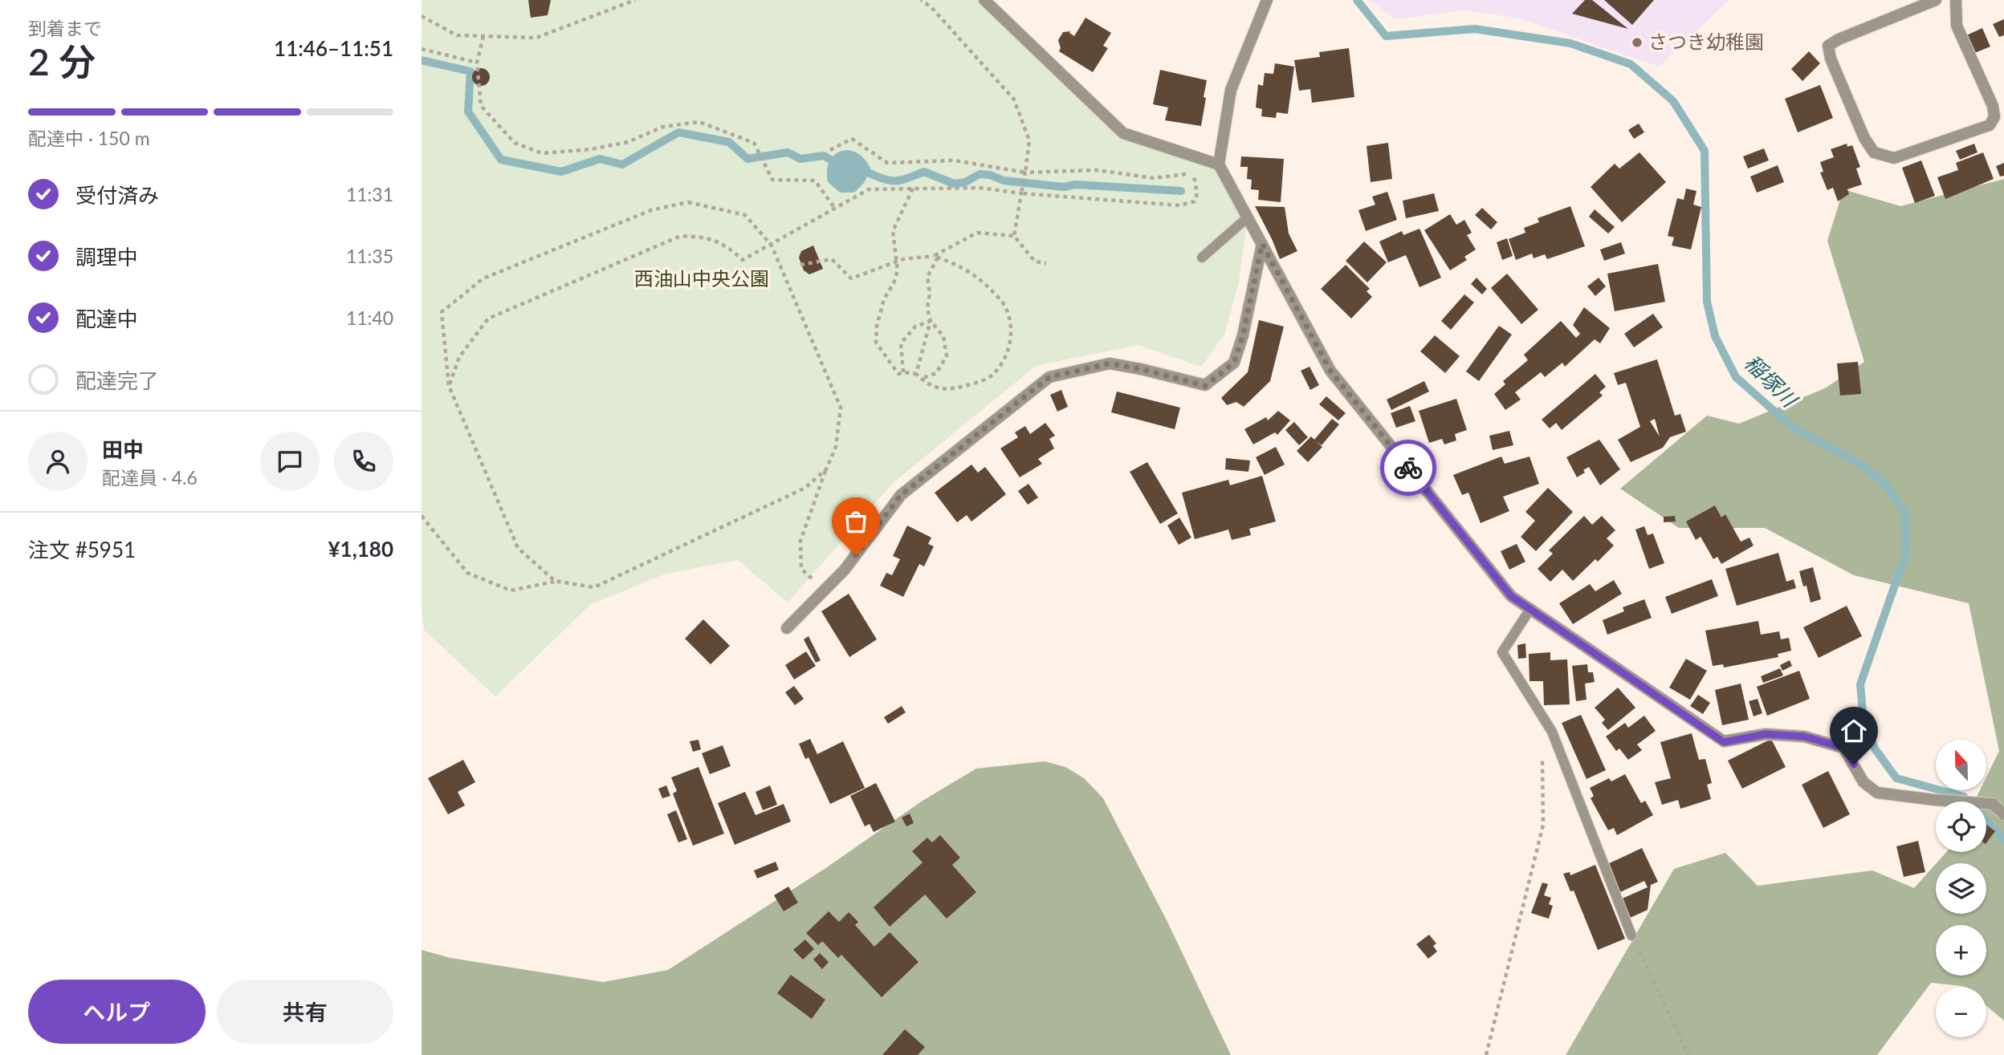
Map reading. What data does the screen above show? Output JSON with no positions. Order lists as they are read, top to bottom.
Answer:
{
  "water": ["稲塚川"],
  "parks": ["西油山中央公園"],
  "places": ["さつき幼稚園"],
  "north": "top",
  "page": {
    "heading": ["2 分", "到着まで", "11:46–11:51"],
    "panel": [
      "田中",
      "配達員 · 4.6",
      "注文 #5951",
      "¥1,180"
    ],
    "bar": "配達中 · 150 m",
    "list": [
      ["受付済み", "11:31"],
      ["調理中", "11:35"],
      ["配達中", "11:40"],
      "配達完了"
    ],
    "map_buttons": ["+", "−"],
    "buttons": ["ヘルプ", "共有"]
  }
}
